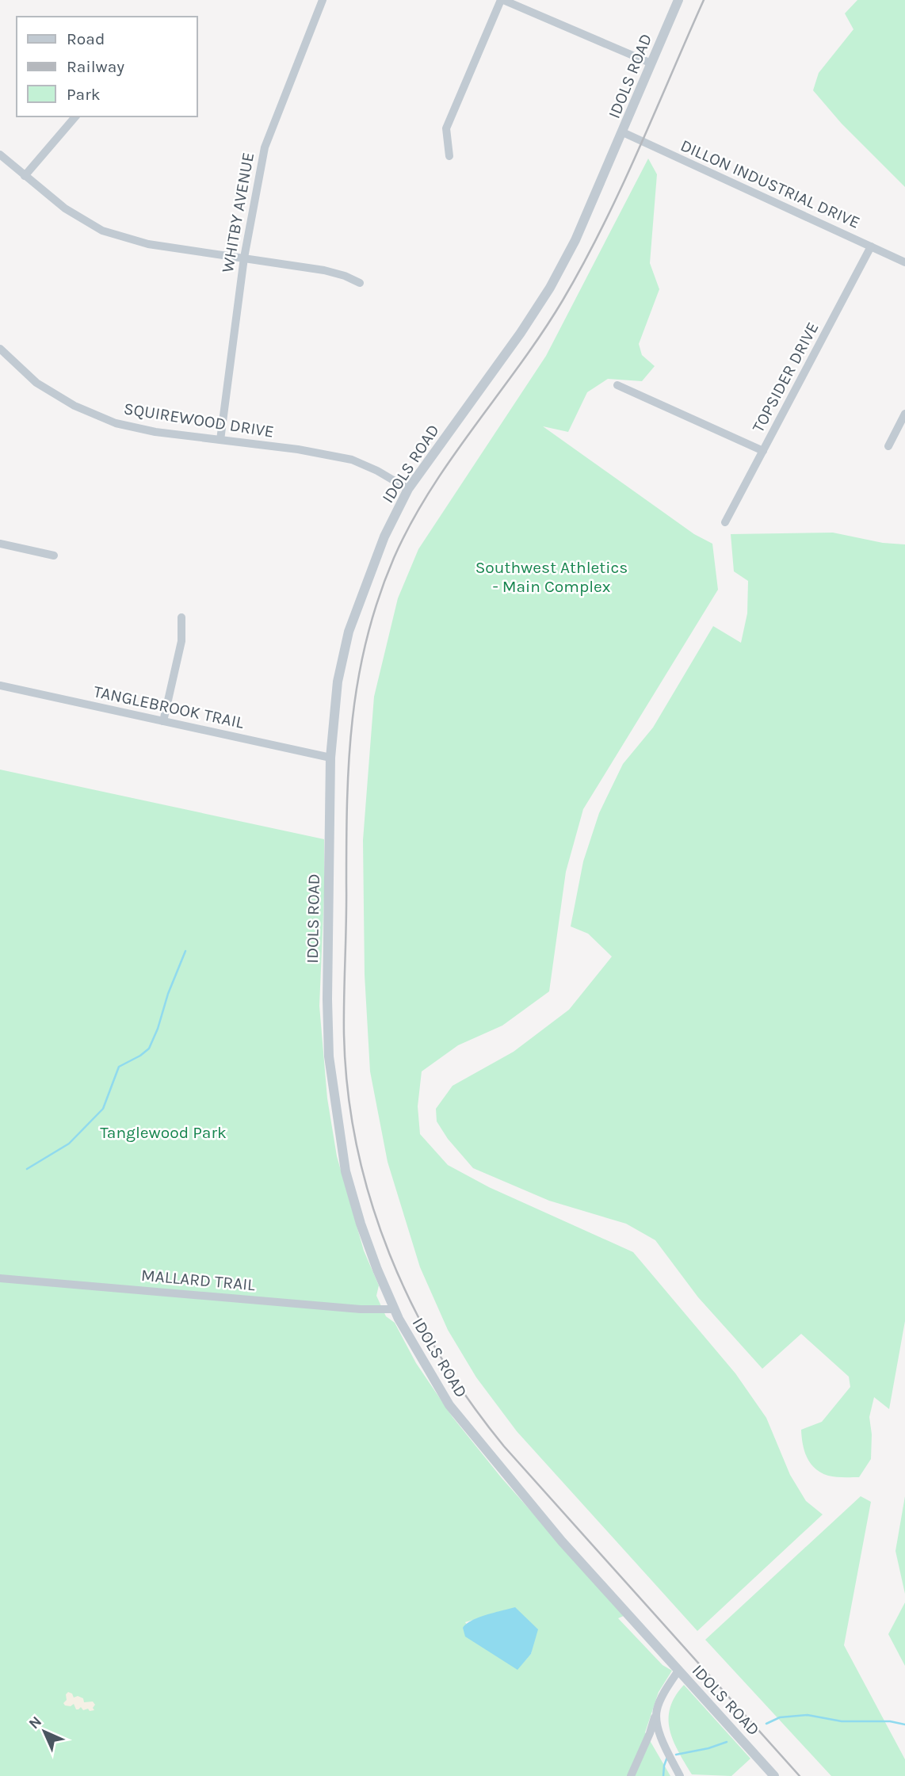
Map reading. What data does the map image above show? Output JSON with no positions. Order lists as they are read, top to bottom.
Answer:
{
  "streets": {
    "street": [
      "IDOLS ROAD",
      "DILLON INDUSTRIAL DRIVE",
      "WHITBY AVENUE",
      "TOPSIDER DRIVE",
      "SQUIREWOOD DRIVE",
      "TANGLEBROOK TRAIL",
      "MALLARD TRAIL"
    ]
  },
  "crossings": [
    ["IDOLS ROAD", "DILLON INDUSTRIAL DRIVE"],
    ["IDOLS ROAD", "SQUIREWOOD DRIVE"],
    ["IDOLS ROAD", "TANGLEBROOK TRAIL"],
    ["IDOLS ROAD", "MALLARD TRAIL"],
    ["DILLON INDUSTRIAL DRIVE", "TOPSIDER DRIVE"],
    ["WHITBY AVENUE", "SQUIREWOOD DRIVE"]
  ],
  "parks": ["Southwest Athletics - Main Complex", "Tanglewood Park"],
  "legend": ["Road", "Railway", "Park"],
  "north": "top left"
}
